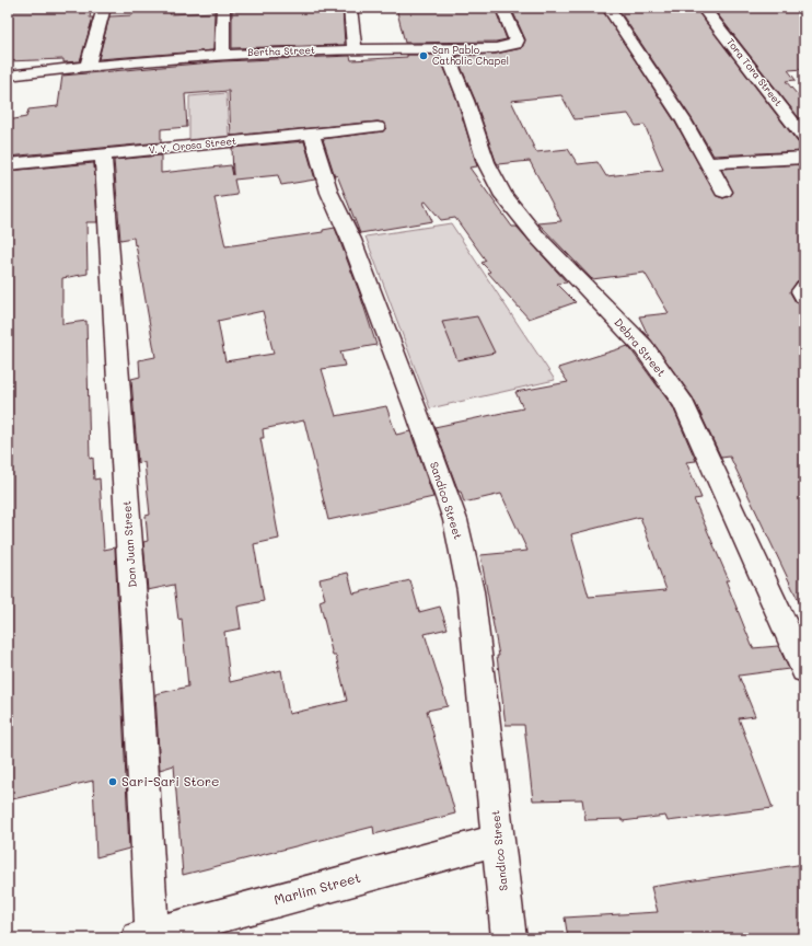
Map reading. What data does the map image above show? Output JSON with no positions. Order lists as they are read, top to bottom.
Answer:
{
  "streets": {
    "street": [
      "Bertha Street",
      "Tora Tora Street",
      "V. Y. Orosa Street",
      "Debra Street",
      "Sandico Street",
      "Don Juan Street",
      "Marlim Street"
    ]
  },
  "crossings": [
    ["Bertha Street", "Debra Street"],
    ["V. Y. Orosa Street", "Sandico Street"],
    ["V. Y. Orosa Street", "Don Juan Street"],
    ["Sandico Street", "Marlim Street"],
    ["Don Juan Street", "Marlim Street"]
  ],
  "places": ["San Pablo Catholic Chapel", "Sari-Sari Store"]
}
